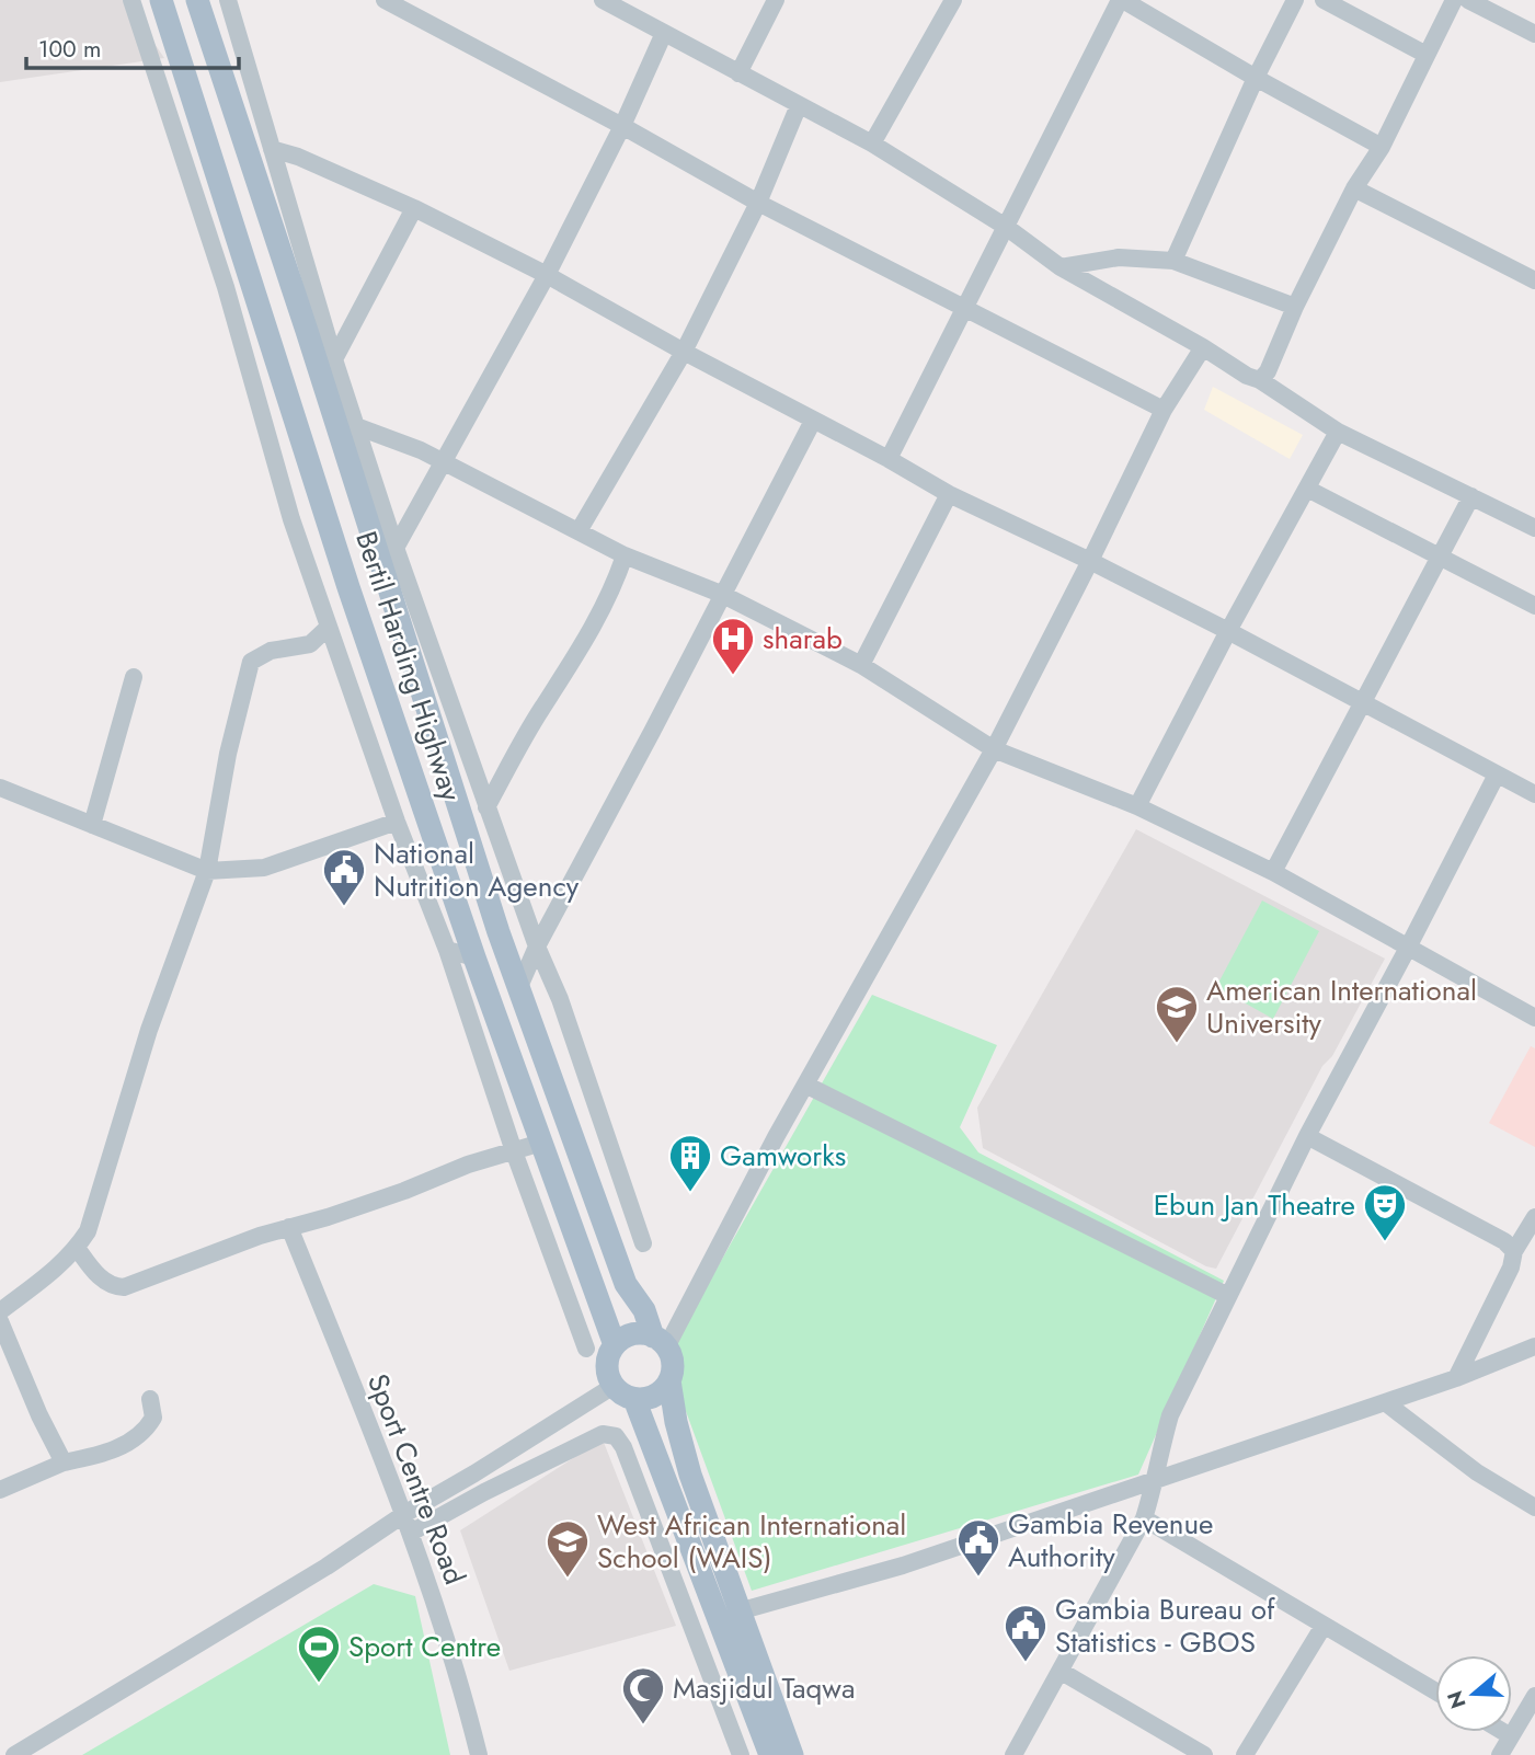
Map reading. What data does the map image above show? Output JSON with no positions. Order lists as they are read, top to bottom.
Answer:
{
  "streets": {
    "main road": ["Bertil Harding Highway"],
    "street": ["Sport Centre Road"]
  },
  "places": {
    "hospital": ["sharab"],
    "public building": ["National Nutrition Agency", "Gambia Revenue Authority", "Gambia Bureau of Statistics - GBOS"],
    "school or university": ["American International University", "West African International School (WAIS)"],
    "building": ["Gamworks"],
    "theatre": ["Ebun Jan Theatre"],
    "sports": ["Sport Centre"],
    "mosque": ["Masjidul Taqwa"]
  },
  "scale_bar": "100 m",
  "north": "left"
}
